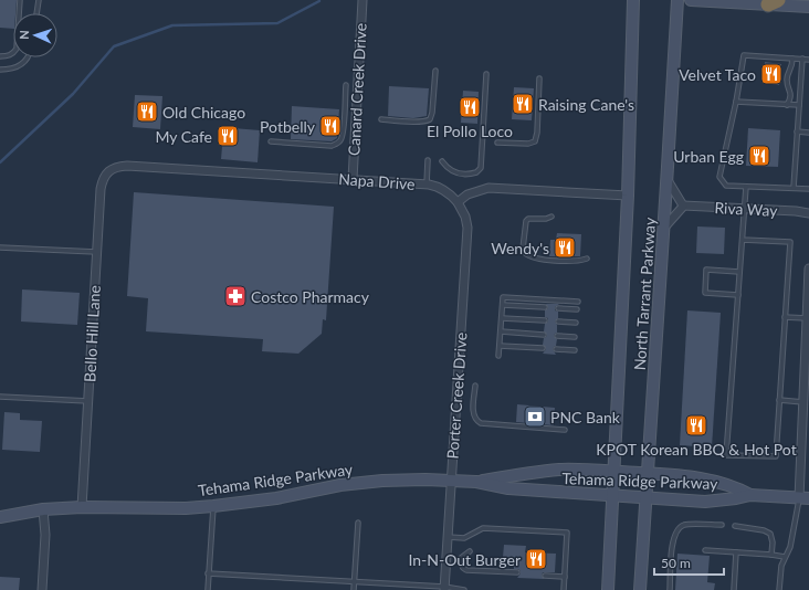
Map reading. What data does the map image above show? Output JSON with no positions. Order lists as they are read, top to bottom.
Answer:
{
  "streets": {
    "main road": ["North Tarrant Parkway", "Tehama Ridge Parkway"],
    "street": [
      "Canard Creek Drive",
      "Napa Drive",
      "Riva Way",
      "Bello Hill Lane",
      "Porter Creek Drive"
    ]
  },
  "crossings": [
    ["Canard Creek Drive", "Napa Drive"],
    ["Napa Drive", "Bello Hill Lane"],
    ["Napa Drive", "Porter Creek Drive"],
    ["North Tarrant Parkway", "Tehama Ridge Parkway"],
    ["Bello Hill Lane", "Tehama Ridge Parkway"],
    ["Porter Creek Drive", "Tehama Ridge Parkway"]
  ],
  "places": {
    "restaurant": [
      "Velvet Taco",
      "Raising Cane's",
      "El Pollo Loco",
      "Old Chicago",
      "Potbelly",
      "My Cafe",
      "Urban Egg",
      "Wendy's",
      "KPOT Korean BBQ & Hot Pot",
      "In-N-Out Burger"
    ],
    "pharmacy": ["Costco Pharmacy"],
    "bank": ["PNC Bank"]
  },
  "scale_bar": "50 m",
  "north": "left"
}
